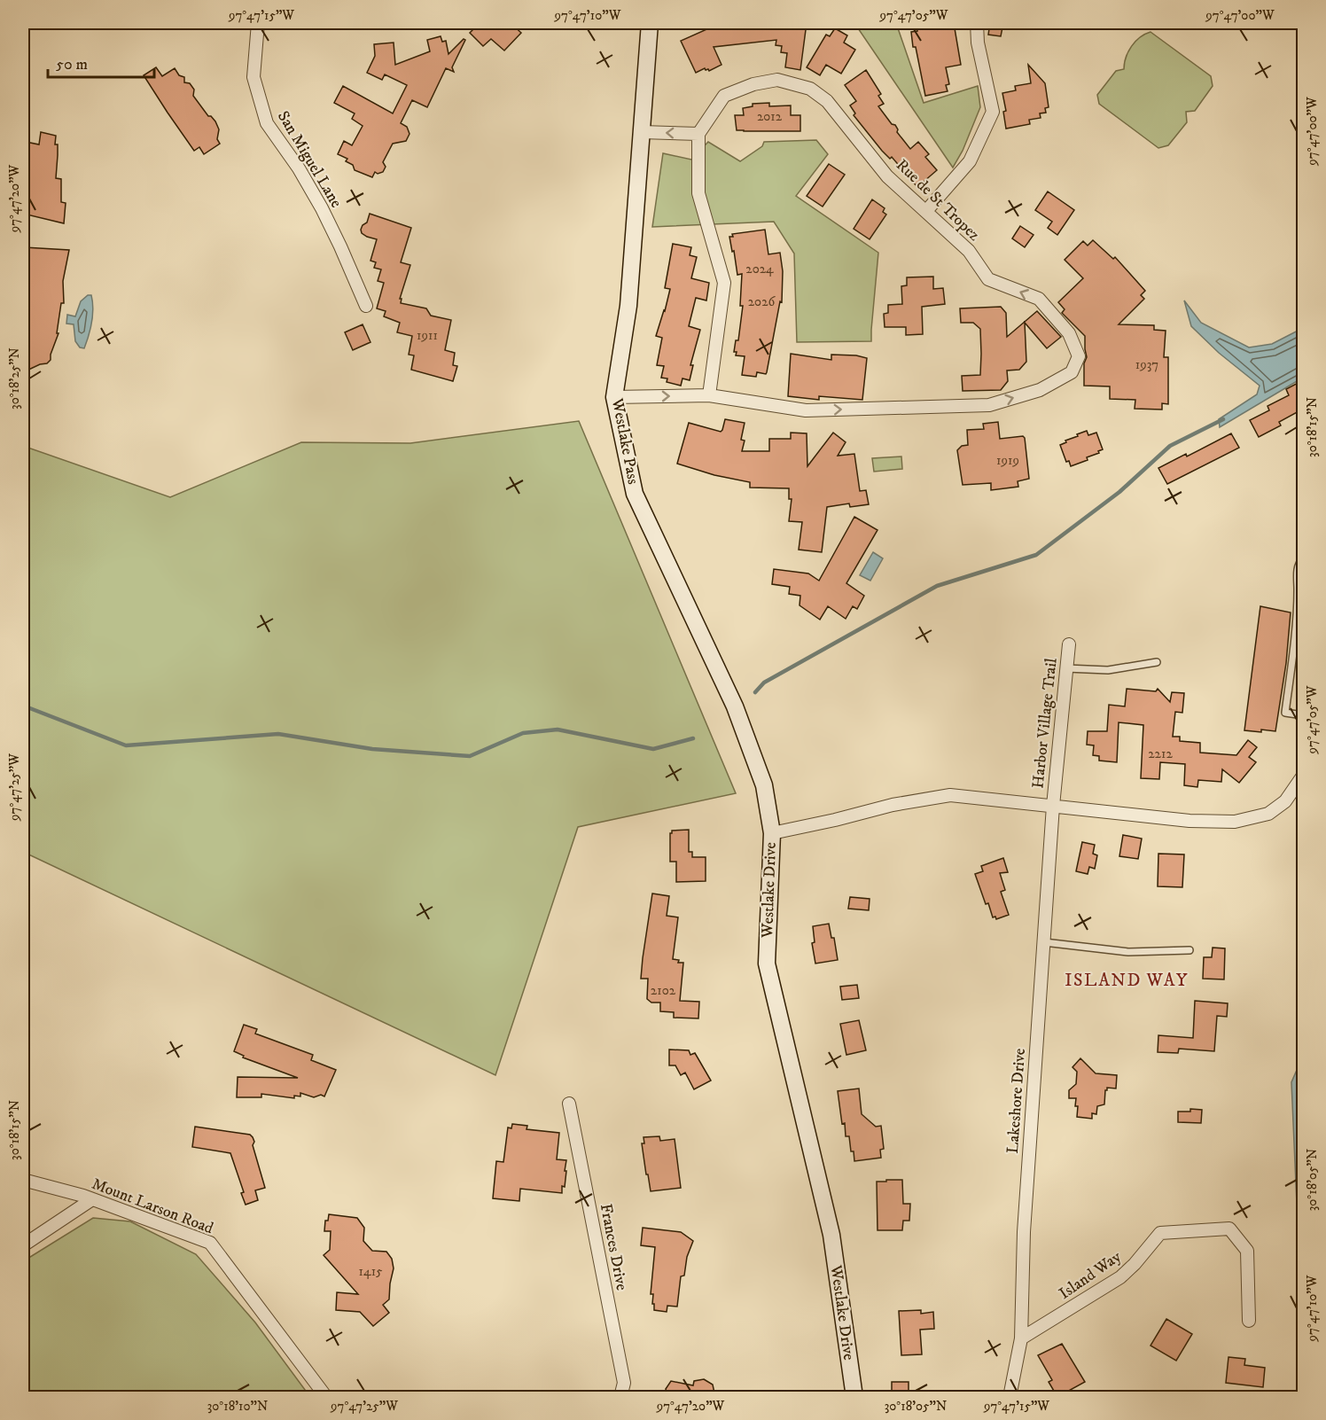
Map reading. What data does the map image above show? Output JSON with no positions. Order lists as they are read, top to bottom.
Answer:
{
  "streets": {
    "street": [
      "San Miguel Lane",
      "Rue de St Tropez",
      "Westlake Pass",
      "Harbor Village Trail",
      "Westlake Drive",
      "Lakeshore Drive",
      "Mount Larson Road",
      "Frances Drive",
      "Island Way"
    ]
  },
  "crossings": [
    ["Rue de St Tropez", "Westlake Pass"],
    ["Westlake Pass", "Westlake Drive"],
    ["Harbor Village Trail", "Westlake Drive"],
    ["Harbor Village Trail", "Lakeshore Drive"],
    ["Westlake Drive", "Lakeshore Drive"],
    ["Lakeshore Drive", "Island Way"]
  ],
  "districts": ["ISLAND WAY"],
  "house_numbers": [
    "2012",
    "2024",
    "2026",
    "1911",
    "1937",
    "1919",
    "2212",
    "2102",
    "1415"
  ],
  "scale_bar": "50 m",
  "coordinates": [
    "97°47'15\"W",
    "97°47'10\"W",
    "97°47'05\"W",
    "97°47'00\"W",
    "97°47'20\"W",
    "30°18'25\"N",
    "30°18'15\"N",
    "97°47'25\"W",
    "30°18'05\"N",
    "30°18'10\"N"
  ]
}
